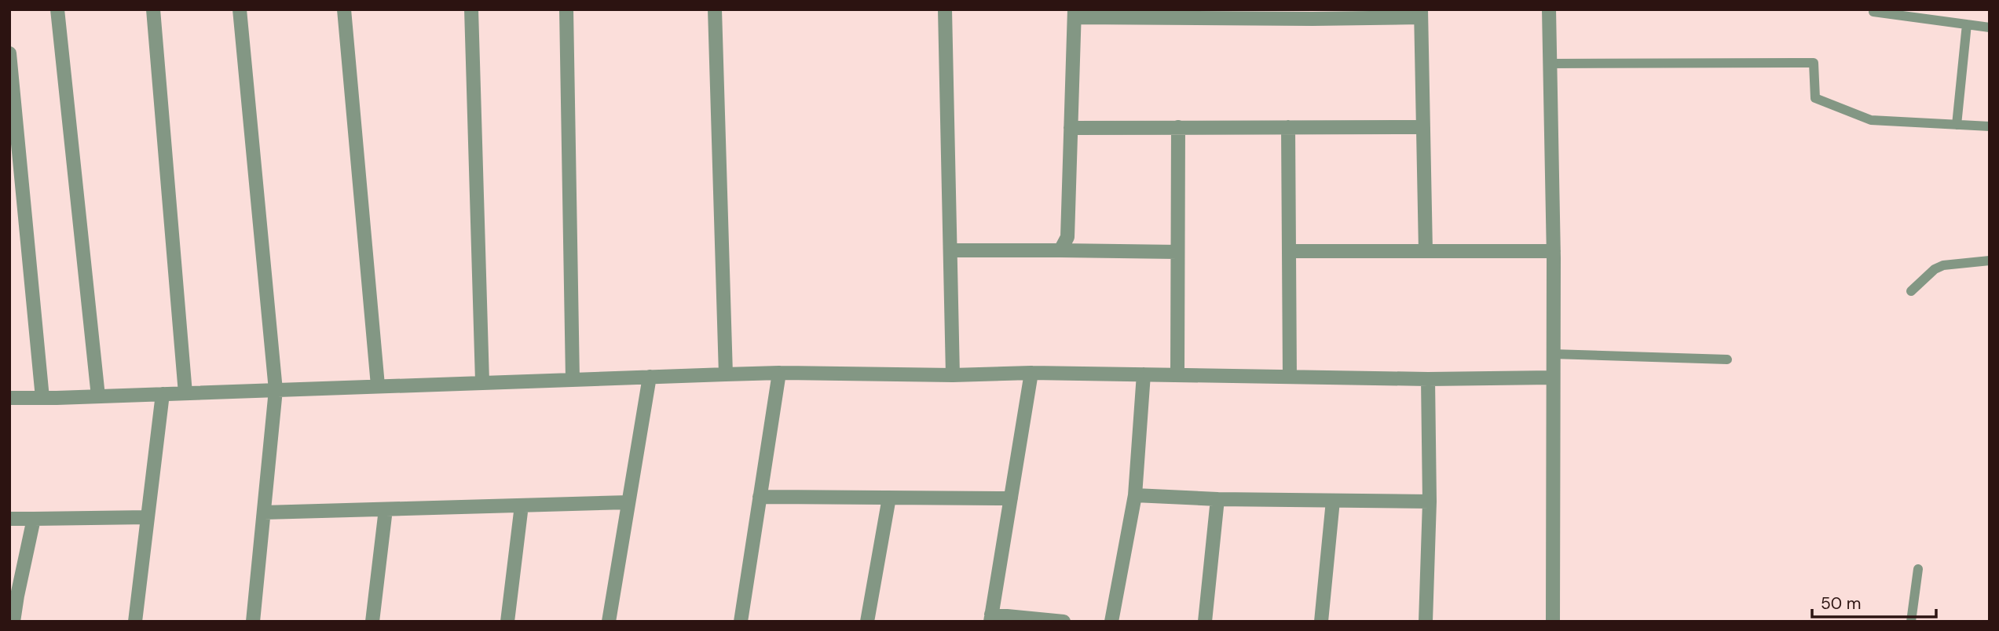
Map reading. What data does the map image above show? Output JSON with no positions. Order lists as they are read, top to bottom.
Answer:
{
  "scale_bar": "50 m"
}
